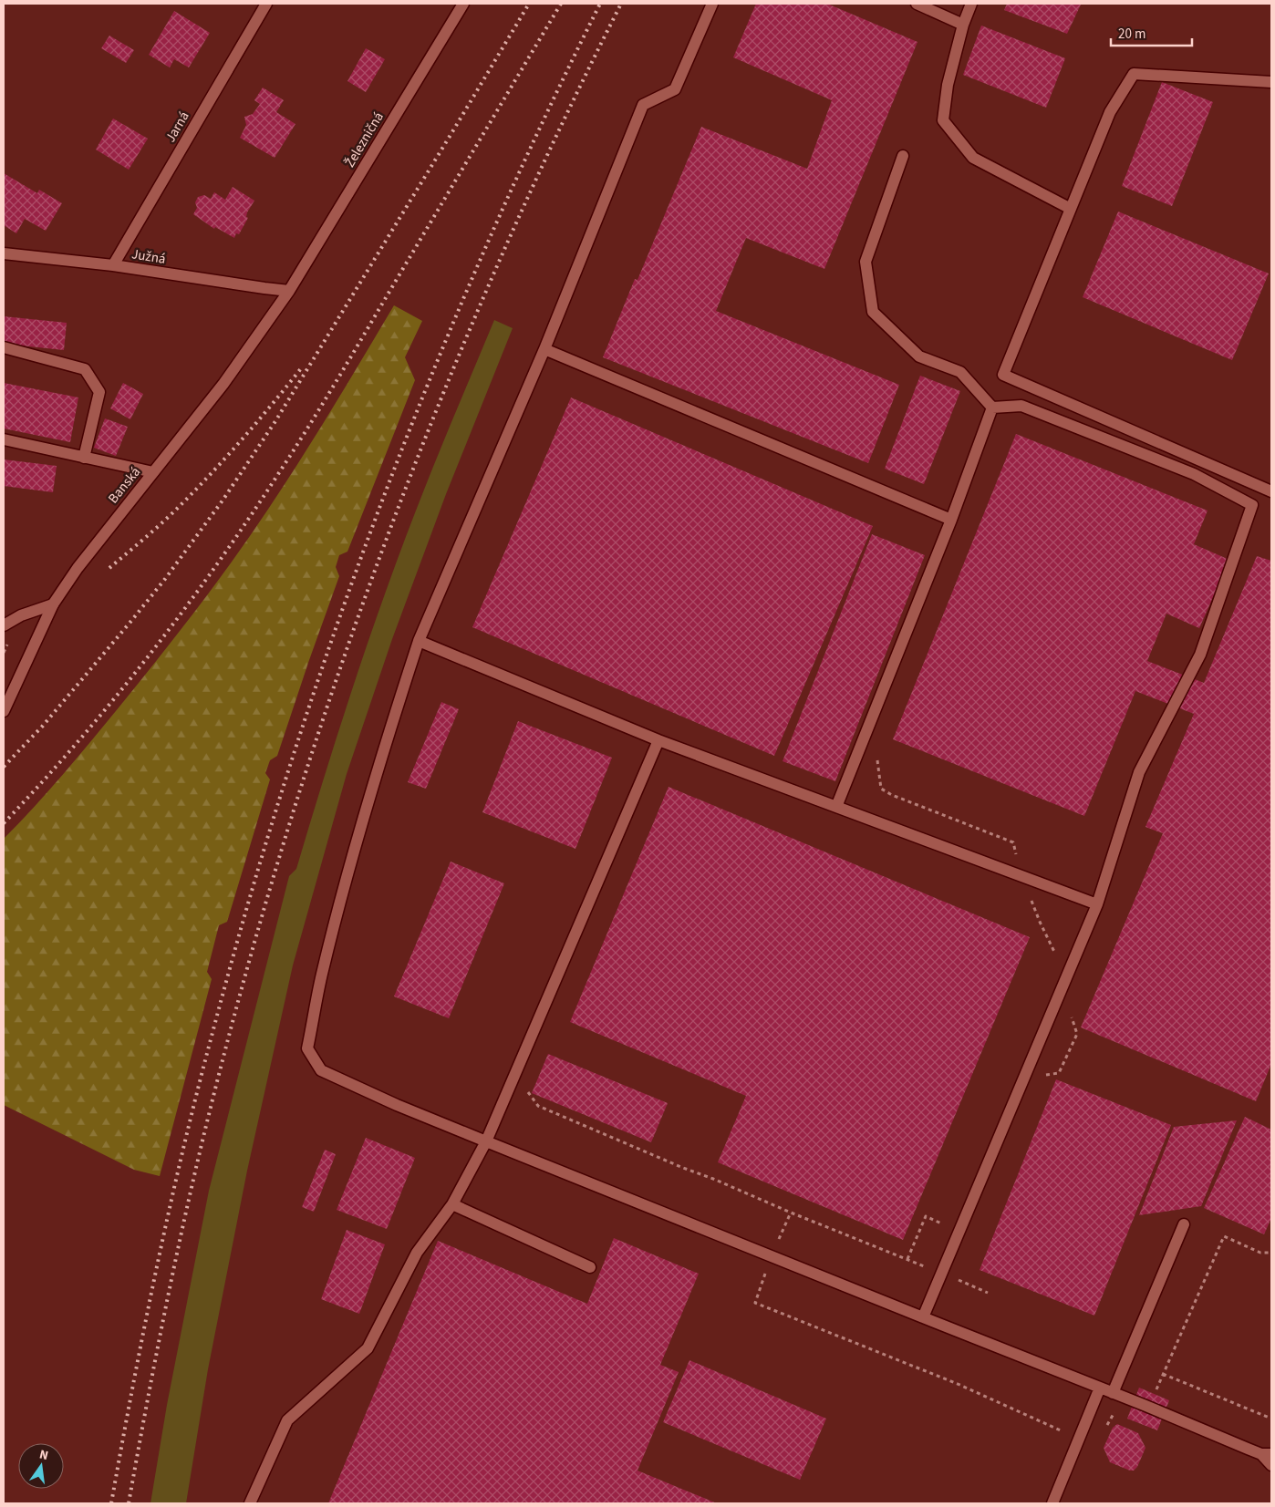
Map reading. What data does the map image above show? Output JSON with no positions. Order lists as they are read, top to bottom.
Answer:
{
  "streets": {
    "street": [
      "Jarná",
      "Železničná",
      "Južná",
      "Banská"
    ]
  },
  "crossings": [
    ["Jarná", "Južná"],
    ["Železničná", "Južná"],
    ["Železničná", "Banská"],
    ["Južná", "Banská"]
  ],
  "scale_bar": "20 m",
  "north": "top"
}
